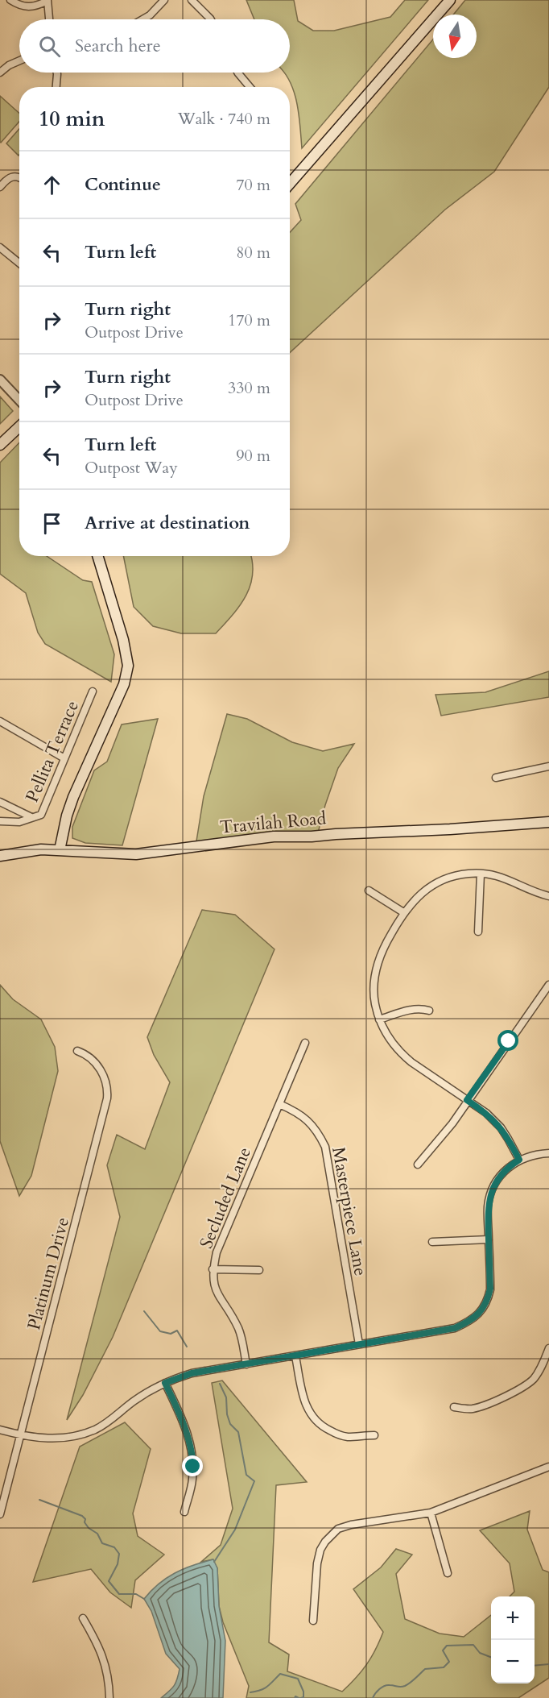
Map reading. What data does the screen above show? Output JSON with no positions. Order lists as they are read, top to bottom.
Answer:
{
  "streets": {
    "main road": ["Travilah Road"],
    "street": [
      "Pellita Terrace",
      "Secluded Lane",
      "Masterpiece Lane",
      "Platinum Drive"
    ]
  },
  "crossings": [
    ["Secluded Lane", "Masterpiece Lane"]
  ],
  "north": "bottom",
  "page": {
    "search": "Search here",
    "heading": ["10 min", "Walk · 740 m"],
    "list": [
      ["Continue", "70 m"],
      ["Turn left", "80 m"],
      ["Turn right", "Outpost Drive", "170 m"],
      ["Turn right", "Outpost Drive", "330 m"],
      ["Turn left", "Outpost Way", "90 m"],
      "Arrive at destination"
    ],
    "map_buttons": ["+", "−"]
  }
}
